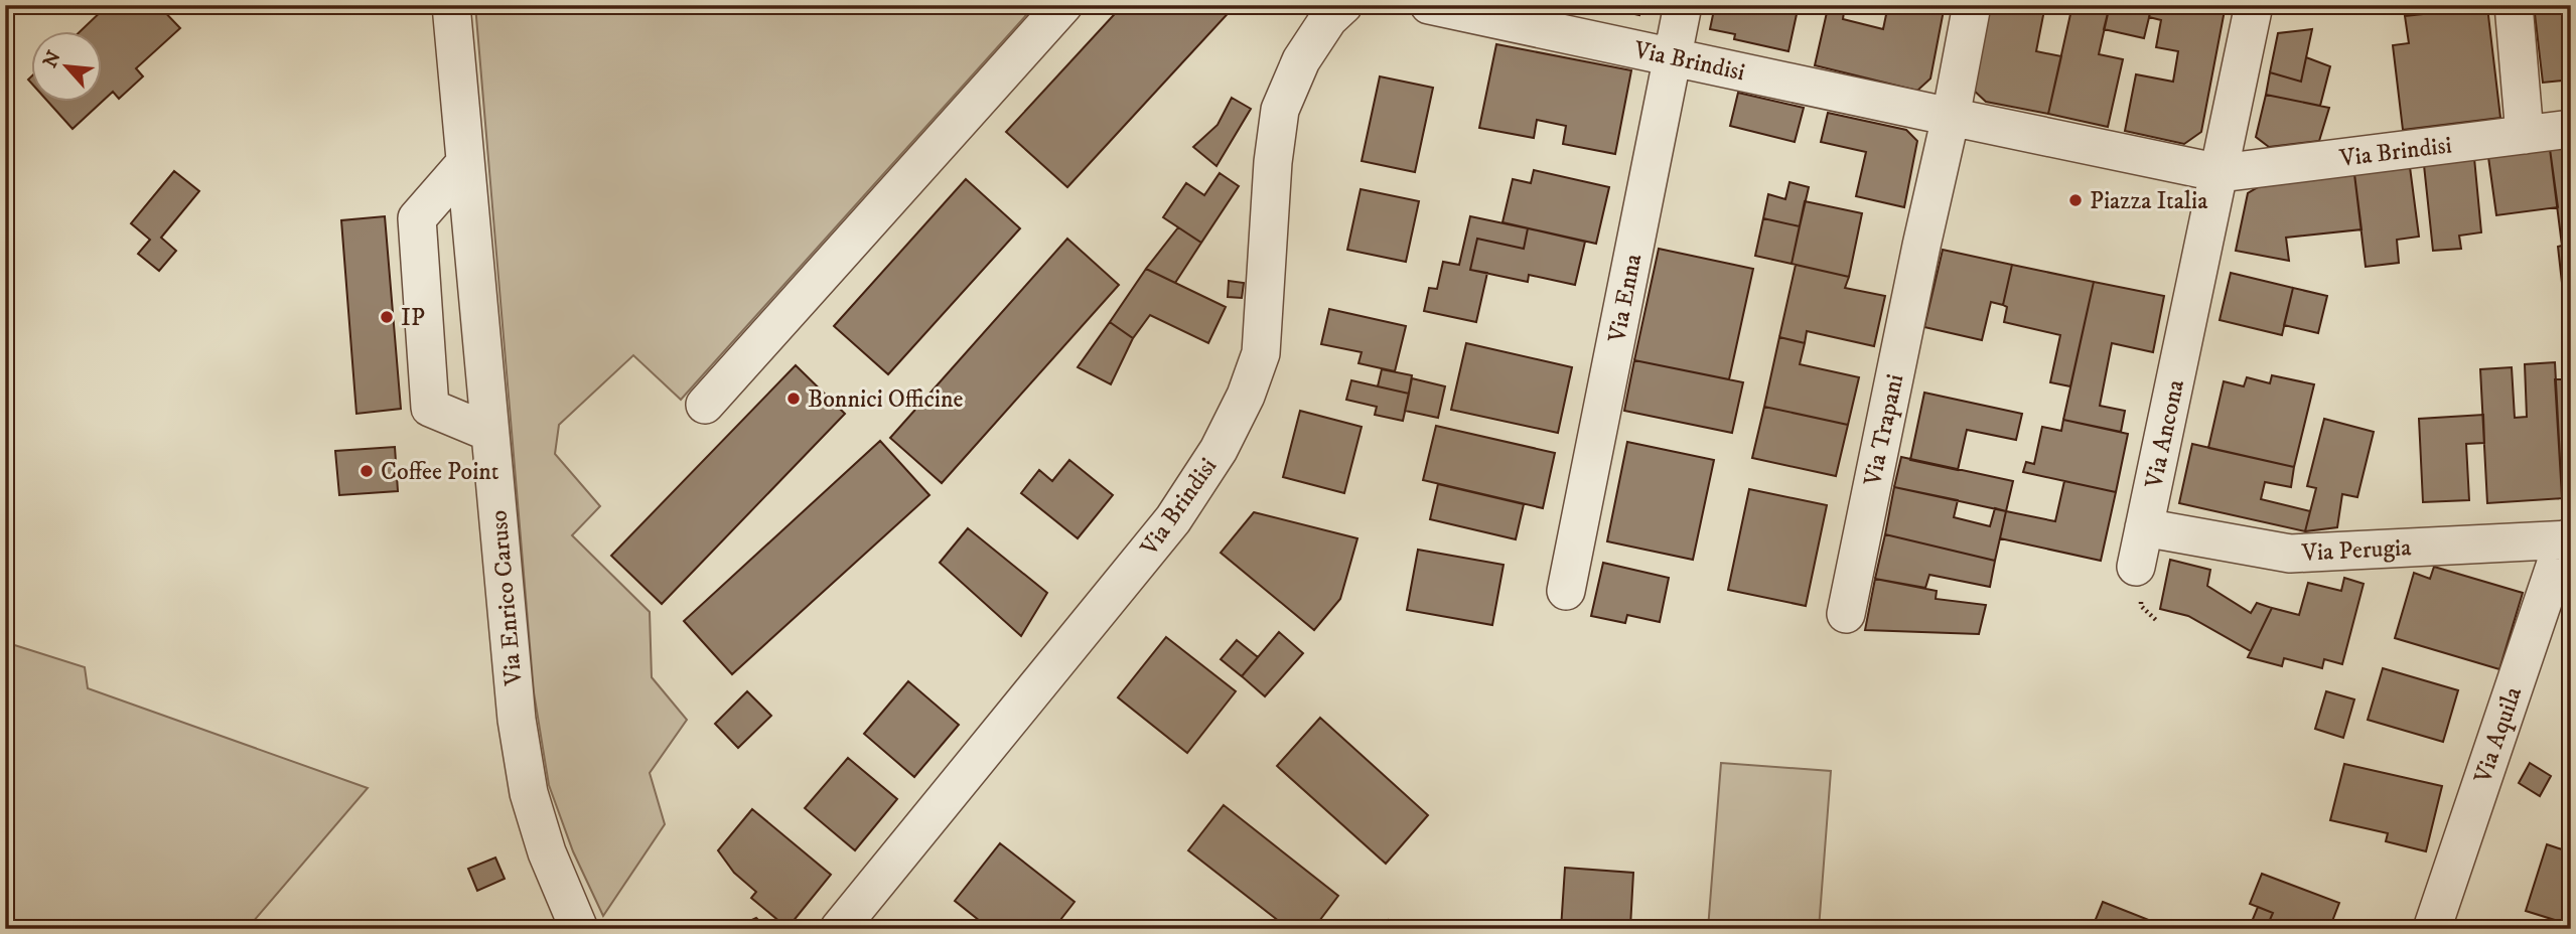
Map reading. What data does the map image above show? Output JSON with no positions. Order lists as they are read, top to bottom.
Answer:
{
  "streets": {
    "street": [
      "Via Brindisi",
      "Via Enna",
      "Via Trapani",
      "Via Ancona",
      "Via Perugia",
      "Via Enrico Caruso",
      "Via Aquila"
    ]
  },
  "crossings": [
    ["Via Brindisi", "Via Enna"],
    ["Via Brindisi", "Via Trapani"],
    ["Via Brindisi", "Via Ancona"],
    ["Via Ancona", "Via Perugia"],
    ["Via Perugia", "Via Aquila"]
  ],
  "places": [
    "Piazza Italia",
    "IP",
    "Bonnici Officine",
    "Coffee Point"
  ],
  "north": "top left"
}
